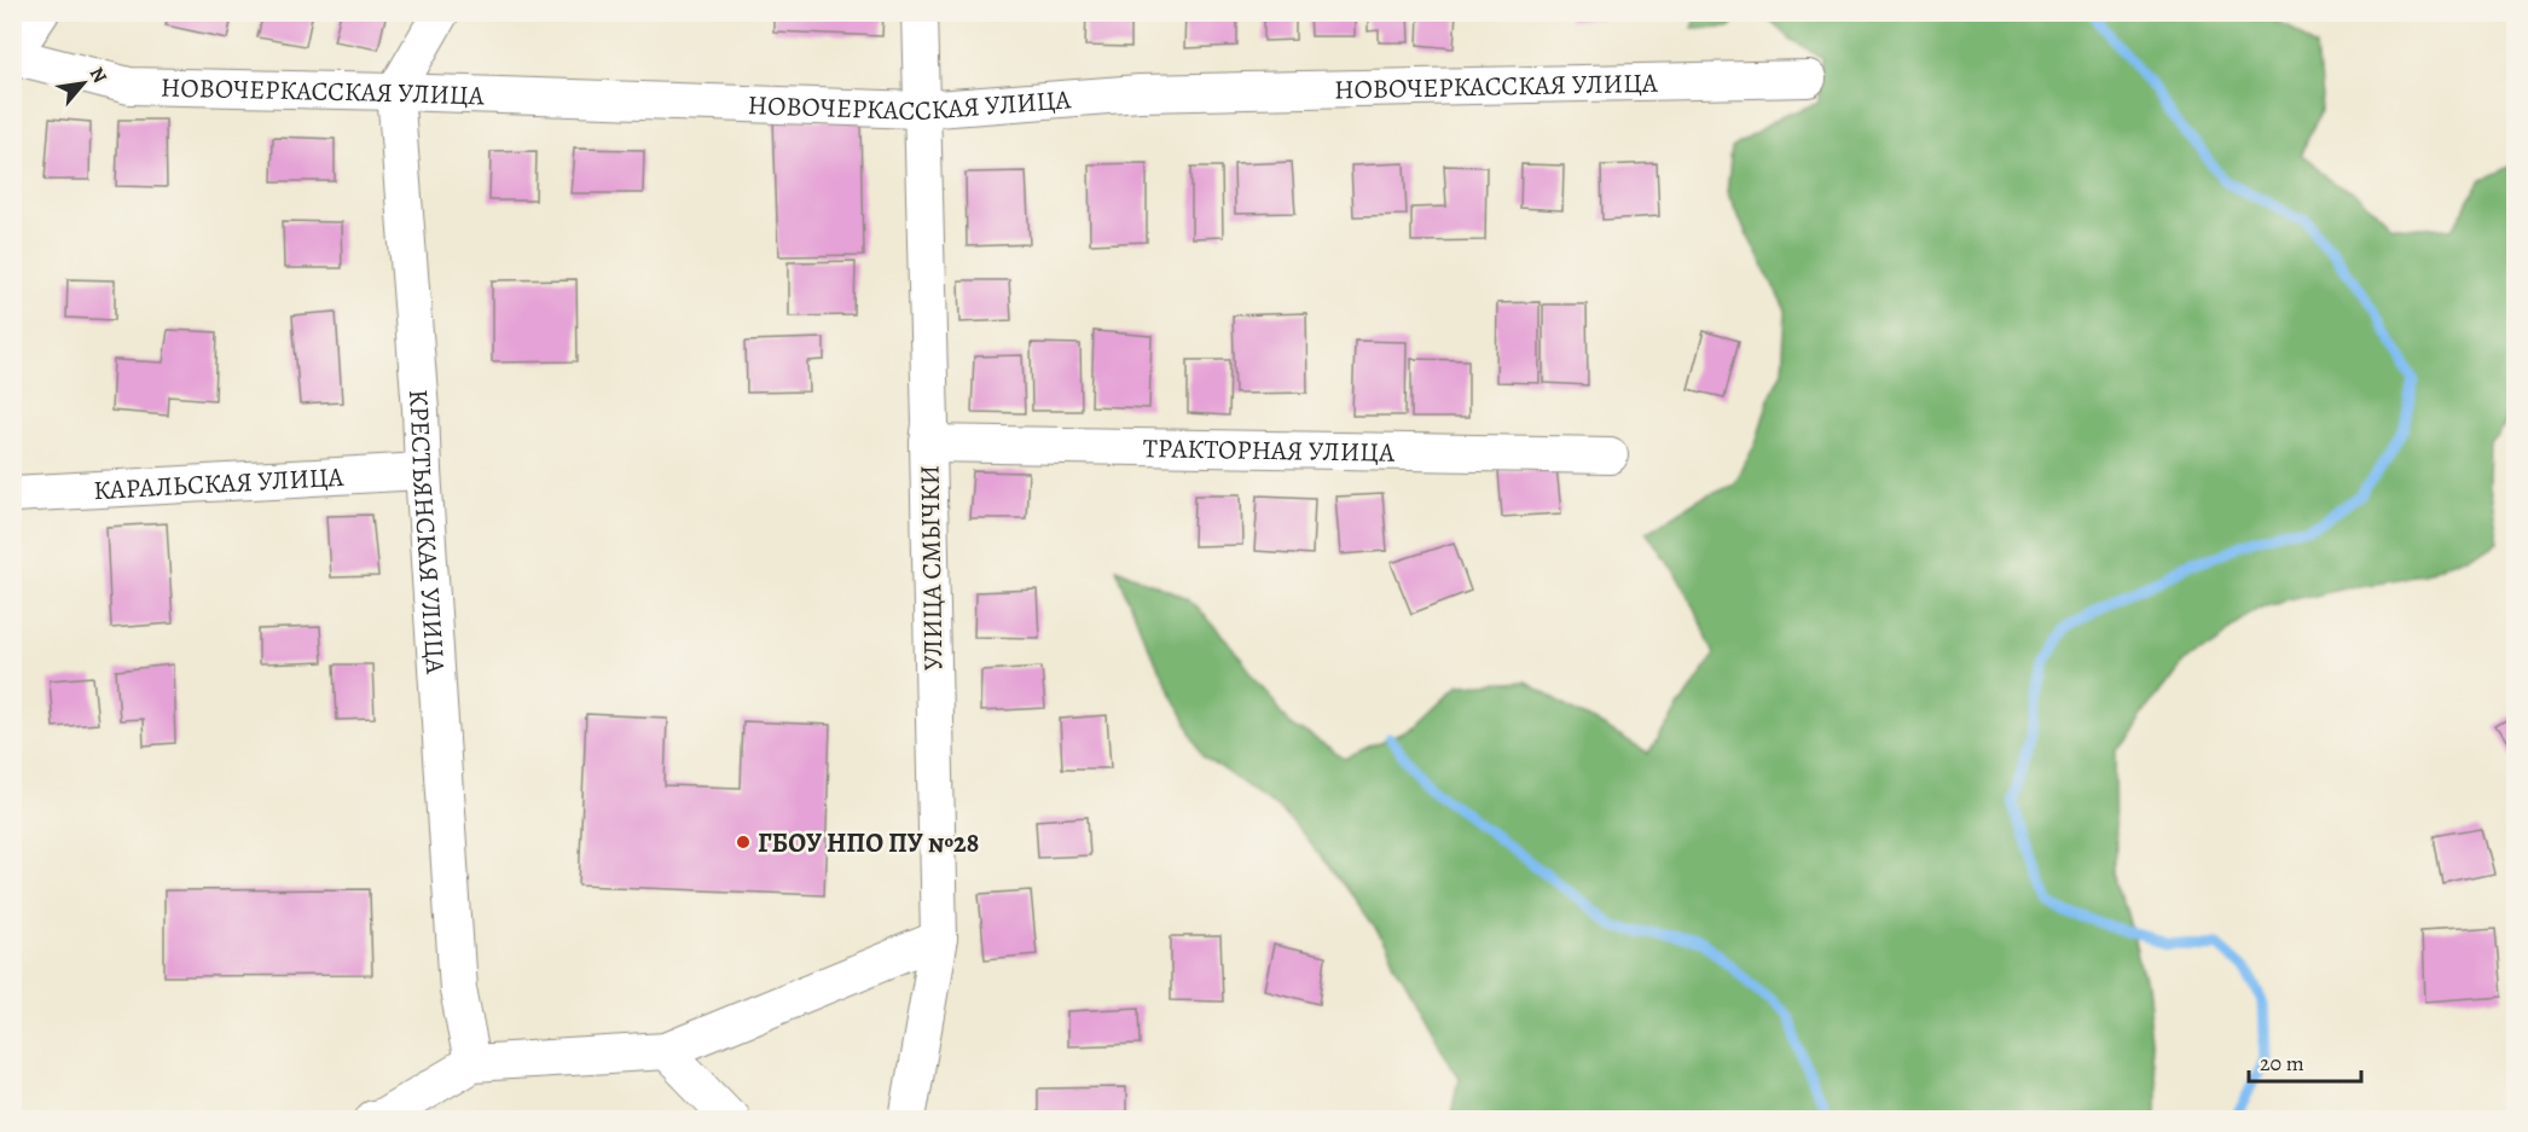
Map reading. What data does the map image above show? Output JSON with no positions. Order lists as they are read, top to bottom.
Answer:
{
  "streets": {
    "street": [
      "НОВОЧЕРКАССКАЯ УЛИЦА",
      "ТРАКТОРНАЯ УЛИЦА",
      "КАРАЛЬСКАЯ УЛИЦА",
      "КРЕСТЬЯНСКАЯ УЛИЦА",
      "УЛИЦА СМЫЧКИ"
    ]
  },
  "crossings": [
    ["НОВОЧЕРКАССКАЯ УЛИЦА", "КРЕСТЬЯНСКАЯ УЛИЦА"],
    ["НОВОЧЕРКАССКАЯ УЛИЦА", "УЛИЦА СМЫЧКИ"],
    ["ТРАКТОРНАЯ УЛИЦА", "УЛИЦА СМЫЧКИ"],
    ["КАРАЛЬСКАЯ УЛИЦА", "КРЕСТЬЯНСКАЯ УЛИЦА"]
  ],
  "places": ["ГБОУ НПО ПУ №28"],
  "scale_bar": "20 m",
  "north": "top right"
}
